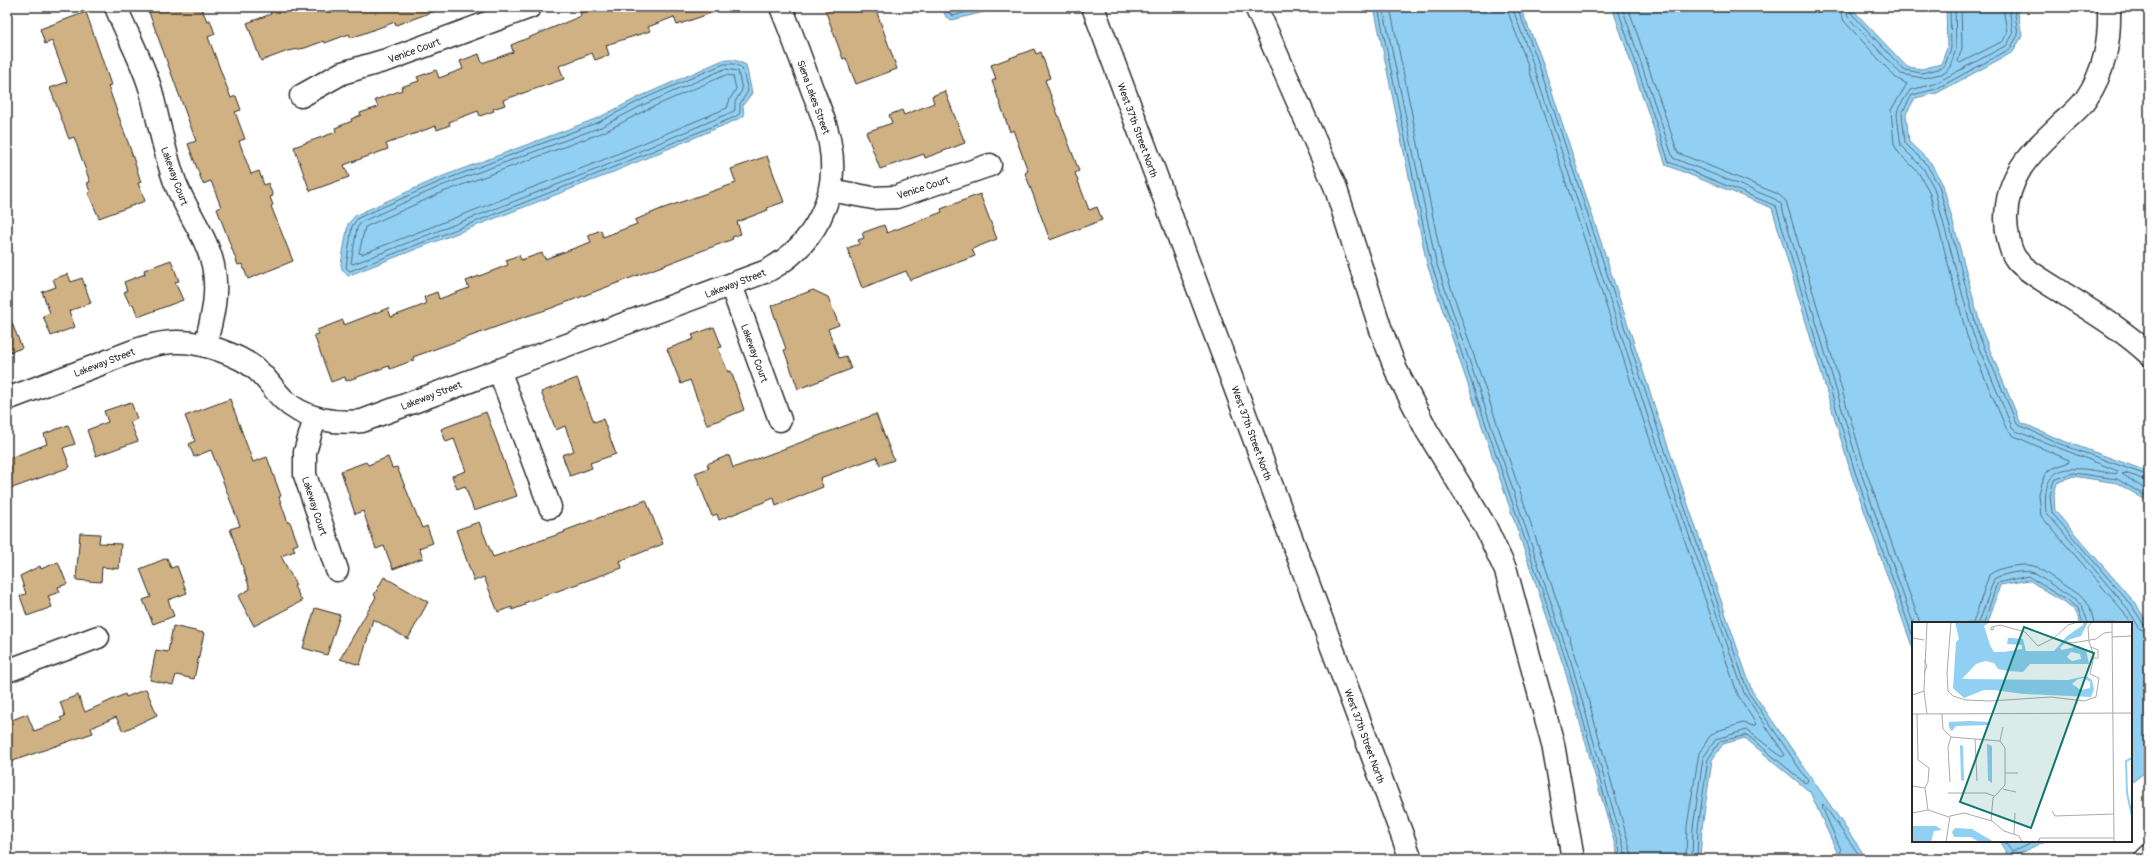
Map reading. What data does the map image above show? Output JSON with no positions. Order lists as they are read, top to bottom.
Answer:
{
  "streets": {
    "street": [
      "Venice Court",
      "Siena Lakes Street",
      "West 37th Street North",
      "Lakeway Court",
      "Lakeway Street"
    ]
  },
  "crossings": [
    ["Venice Court", "Siena Lakes Street"],
    ["Venice Court", "Lakeway Street"],
    ["Siena Lakes Street", "Lakeway Street"],
    ["Lakeway Court", "Lakeway Street"]
  ]
}
